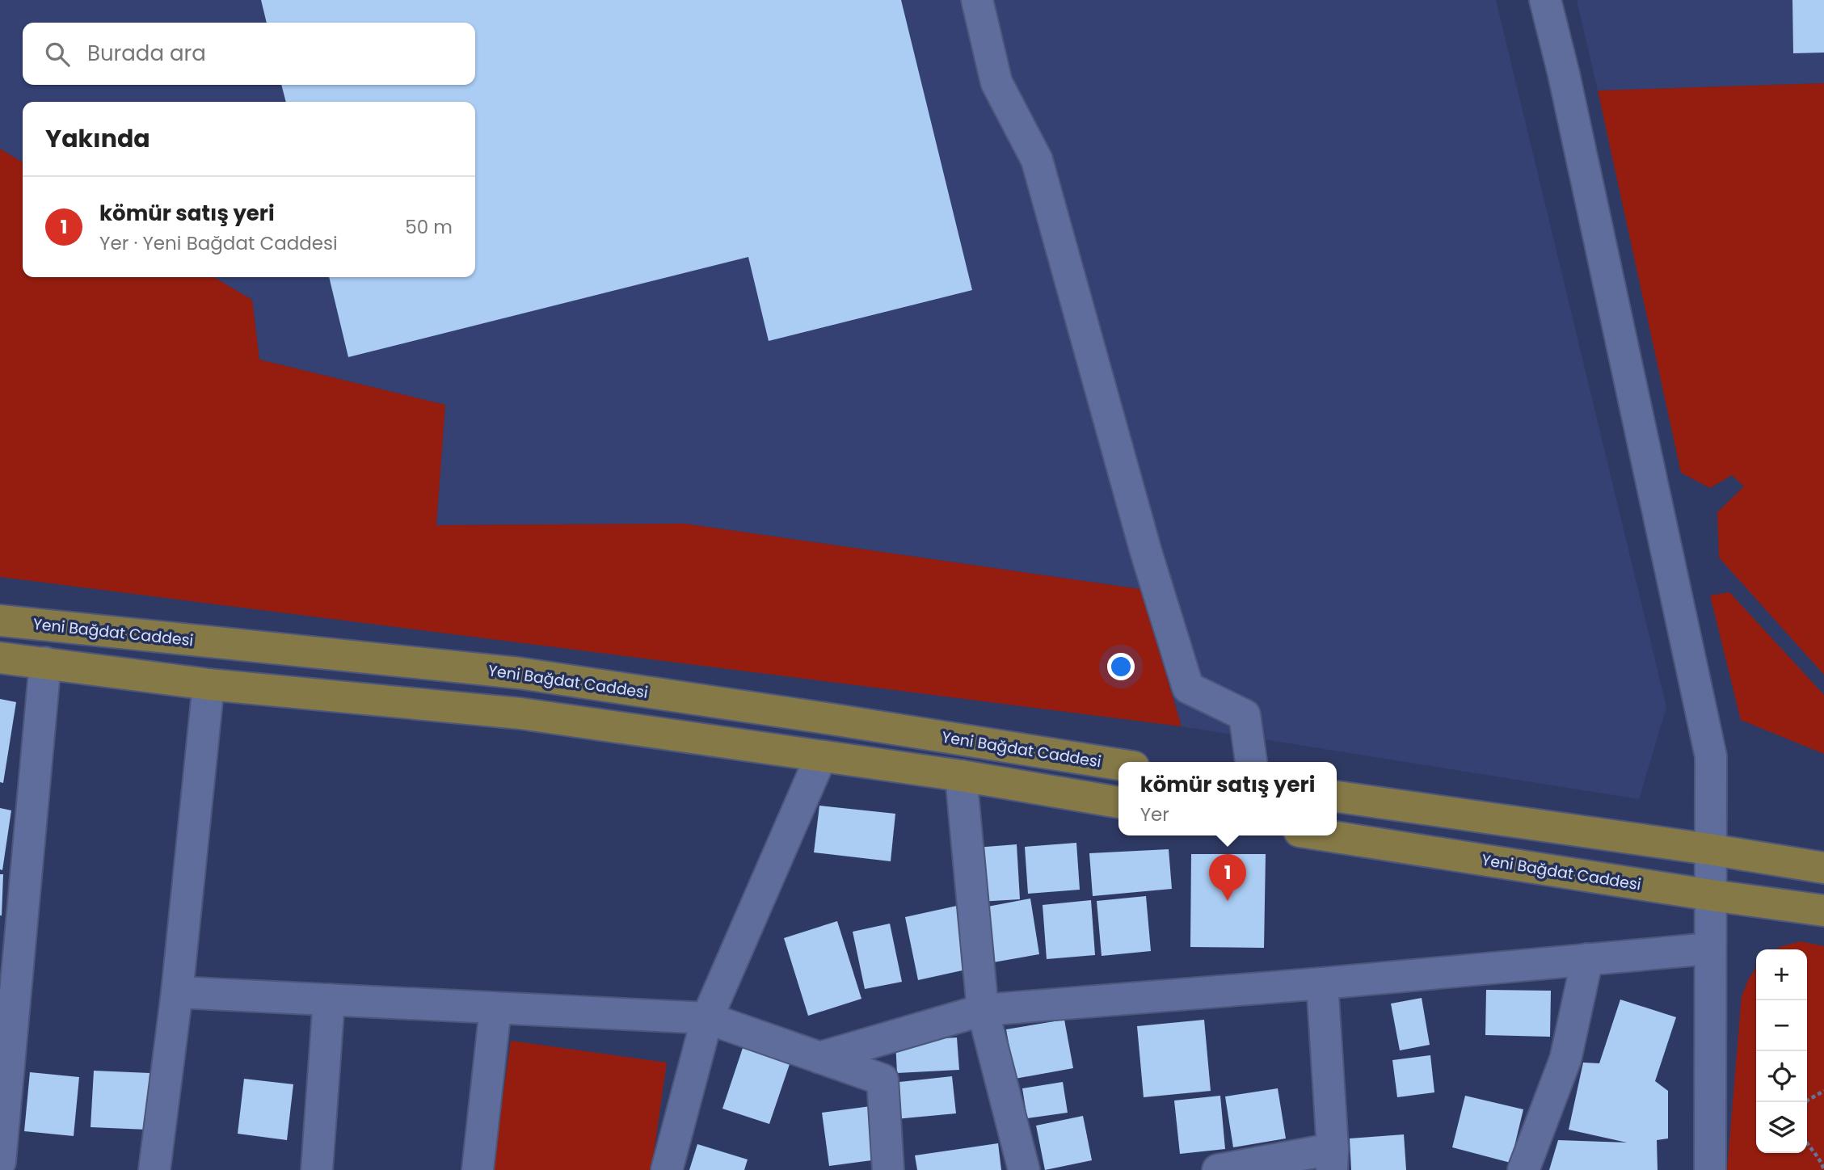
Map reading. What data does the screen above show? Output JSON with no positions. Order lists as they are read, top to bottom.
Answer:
{
  "streets": {
    "main road": ["Yeni Bağdat Caddesi"]
  },
  "page": {
    "search": "Burada ara",
    "heading": "Yakında",
    "list": [
      {
        "mark": "1",
        "name": "kömür satış yeri",
        "note": "Yer · Yeni Bağdat Caddesi",
        "value": "50 m"
      }
    ],
    "popup": ["kömür satış yeri", "Yer"],
    "pins": "1",
    "map_buttons": ["+", "−"]
  }
}
